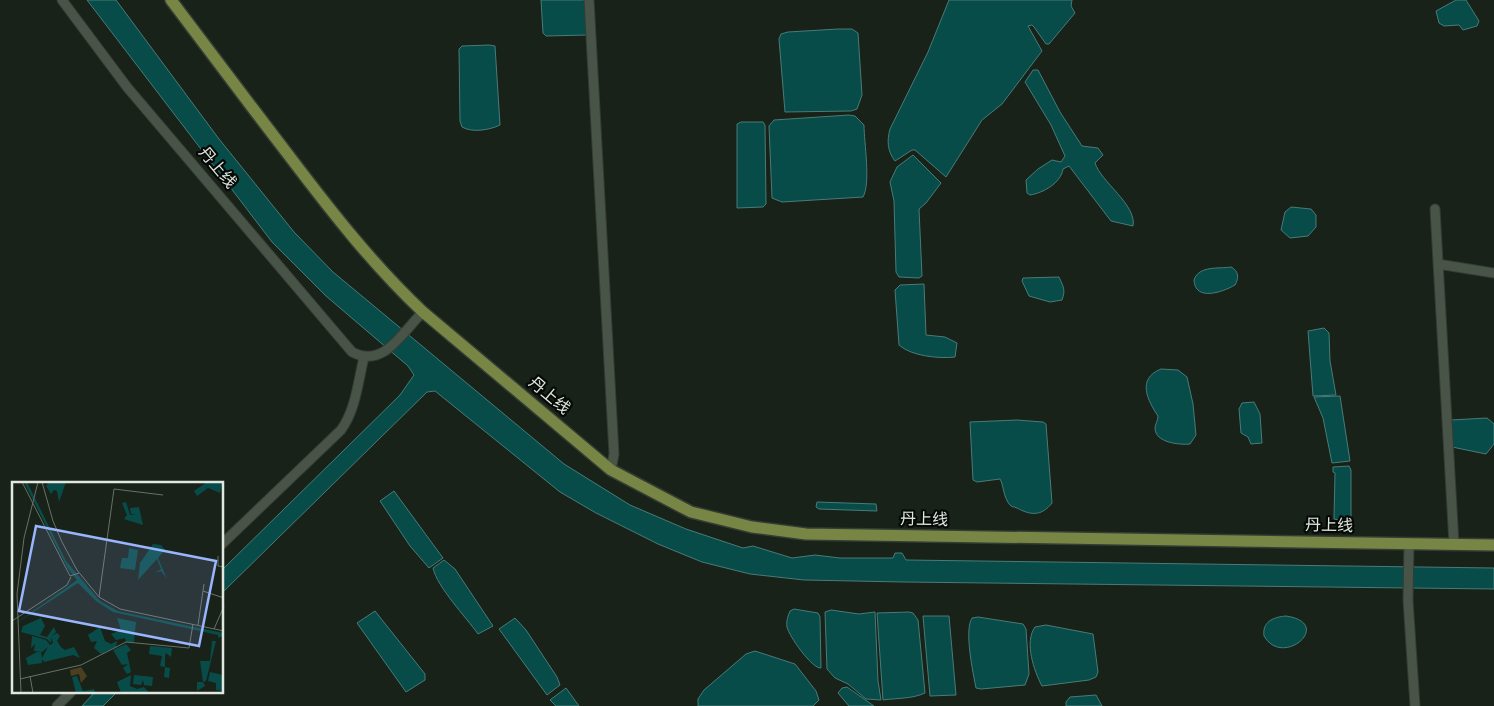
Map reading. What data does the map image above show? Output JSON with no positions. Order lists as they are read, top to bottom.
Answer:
{
  "streets": {
    "main road": ["丹上线"]
  }
}
